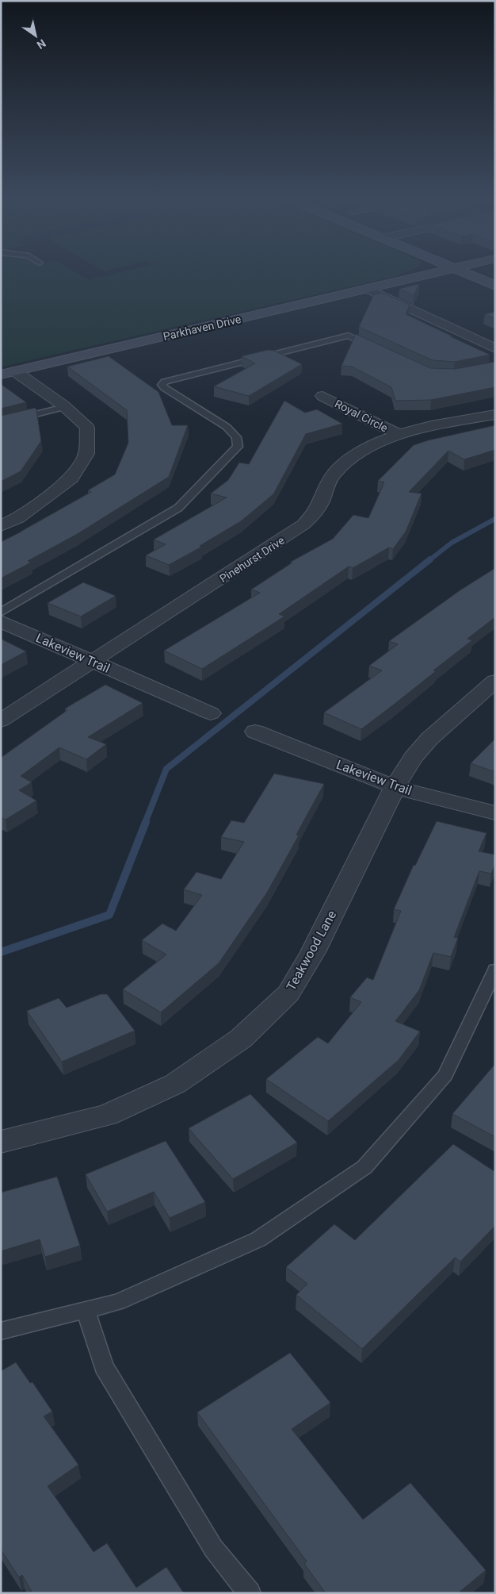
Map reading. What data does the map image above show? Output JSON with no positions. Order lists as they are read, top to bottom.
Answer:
{
  "streets": {
    "street": [
      "Parkhaven Drive",
      "Royal Circle",
      "Pinehurst Drive",
      "Lakeview Trail",
      "Teakwood Lane"
    ]
  },
  "crossings": [
    ["Royal Circle", "Pinehurst Drive"],
    ["Pinehurst Drive", "Lakeview Trail"],
    ["Lakeview Trail", "Teakwood Lane"]
  ],
  "north": "bottom right"
}
